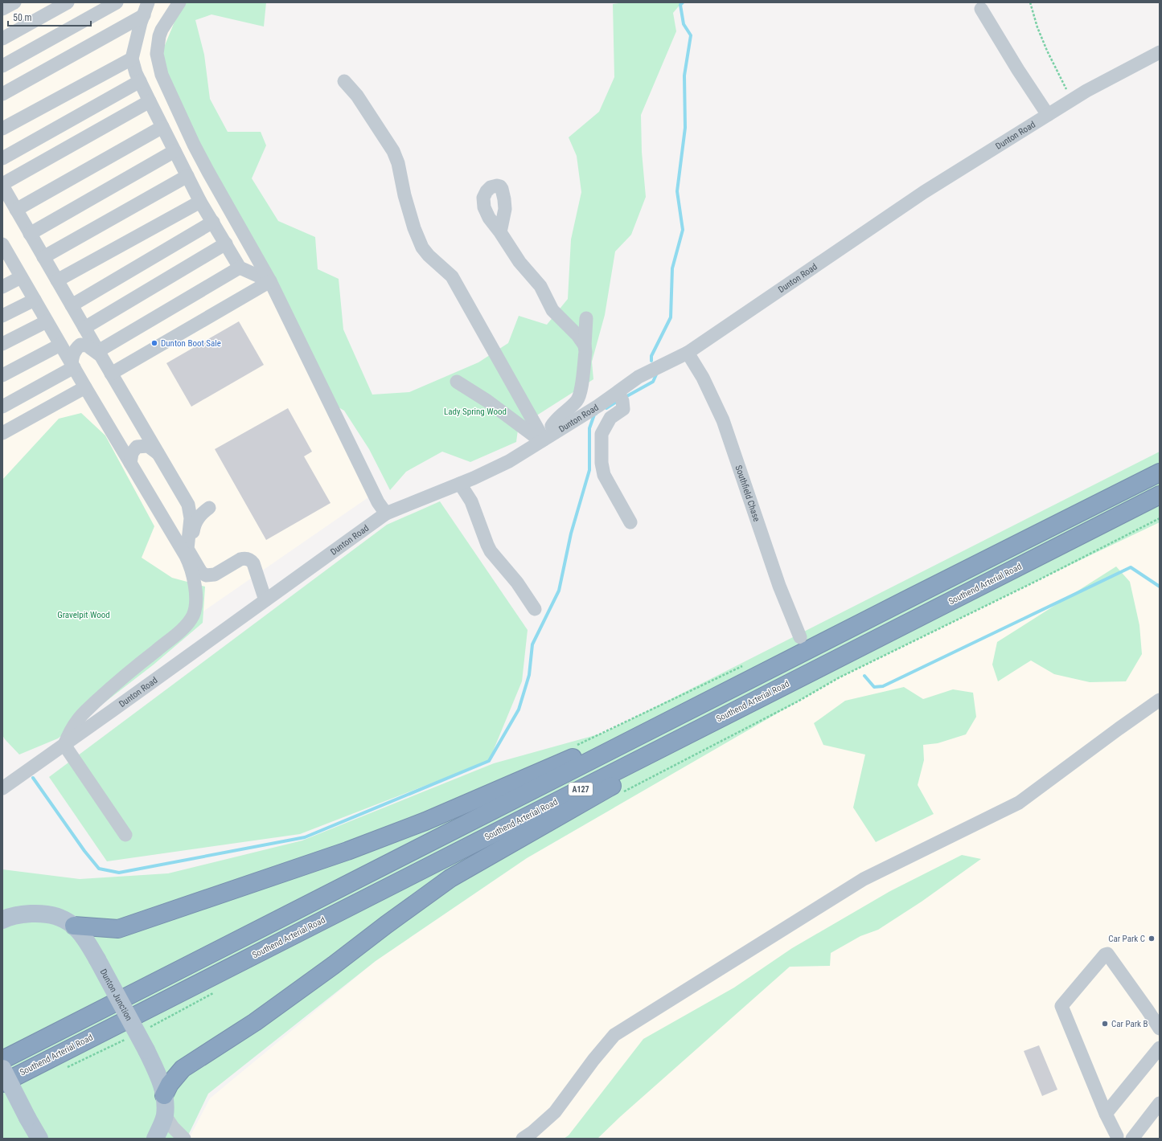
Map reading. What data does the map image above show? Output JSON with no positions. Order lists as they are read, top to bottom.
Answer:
{
  "streets": {
    "highway": ["Southend Arterial Road", "A127"],
    "main road": ["Dunton Junction"],
    "street": ["Dunton Road", "Southfield Chase"]
  },
  "crossings": [
    ["Dunton Road", "Southfield Chase"],
    ["Southfield Chase", "A127"]
  ],
  "parks": ["Lady Spring Wood", "Gravelpit Wood"],
  "places": ["Dunton Boot Sale", "Car Park C", "Car Park B"],
  "scale_bar": "50 m"
}
